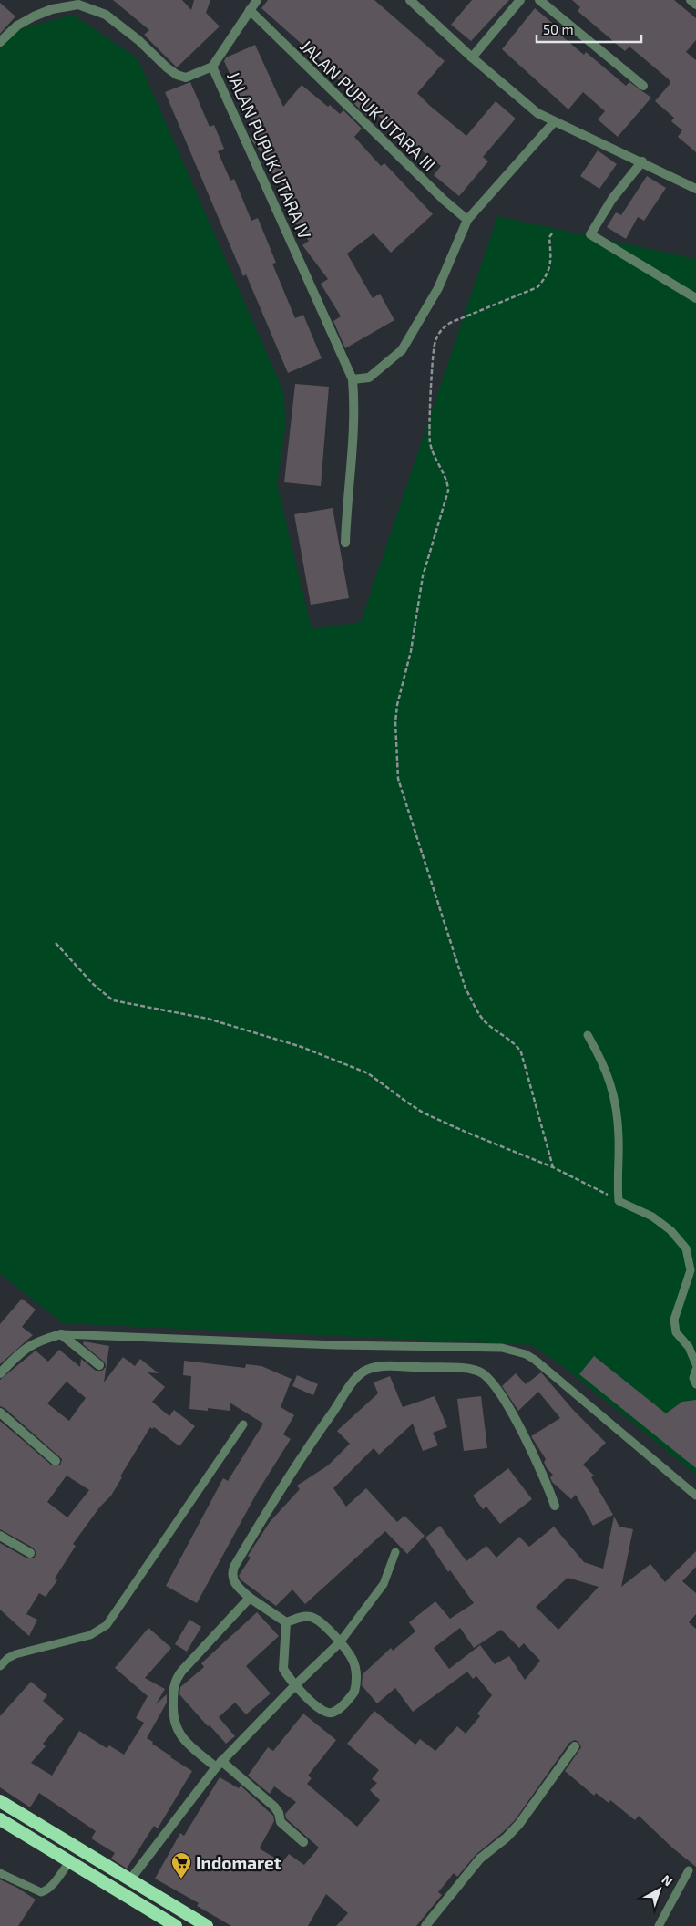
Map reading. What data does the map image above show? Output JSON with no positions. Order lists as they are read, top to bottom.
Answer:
{
  "streets": {
    "street": ["JALAN PUPUK UTARA III", "JALAN PUPUK UTARA IV"]
  },
  "places": {
    "supermarket": ["Indomaret"]
  },
  "scale_bar": "50 m",
  "north": "top right"
}
